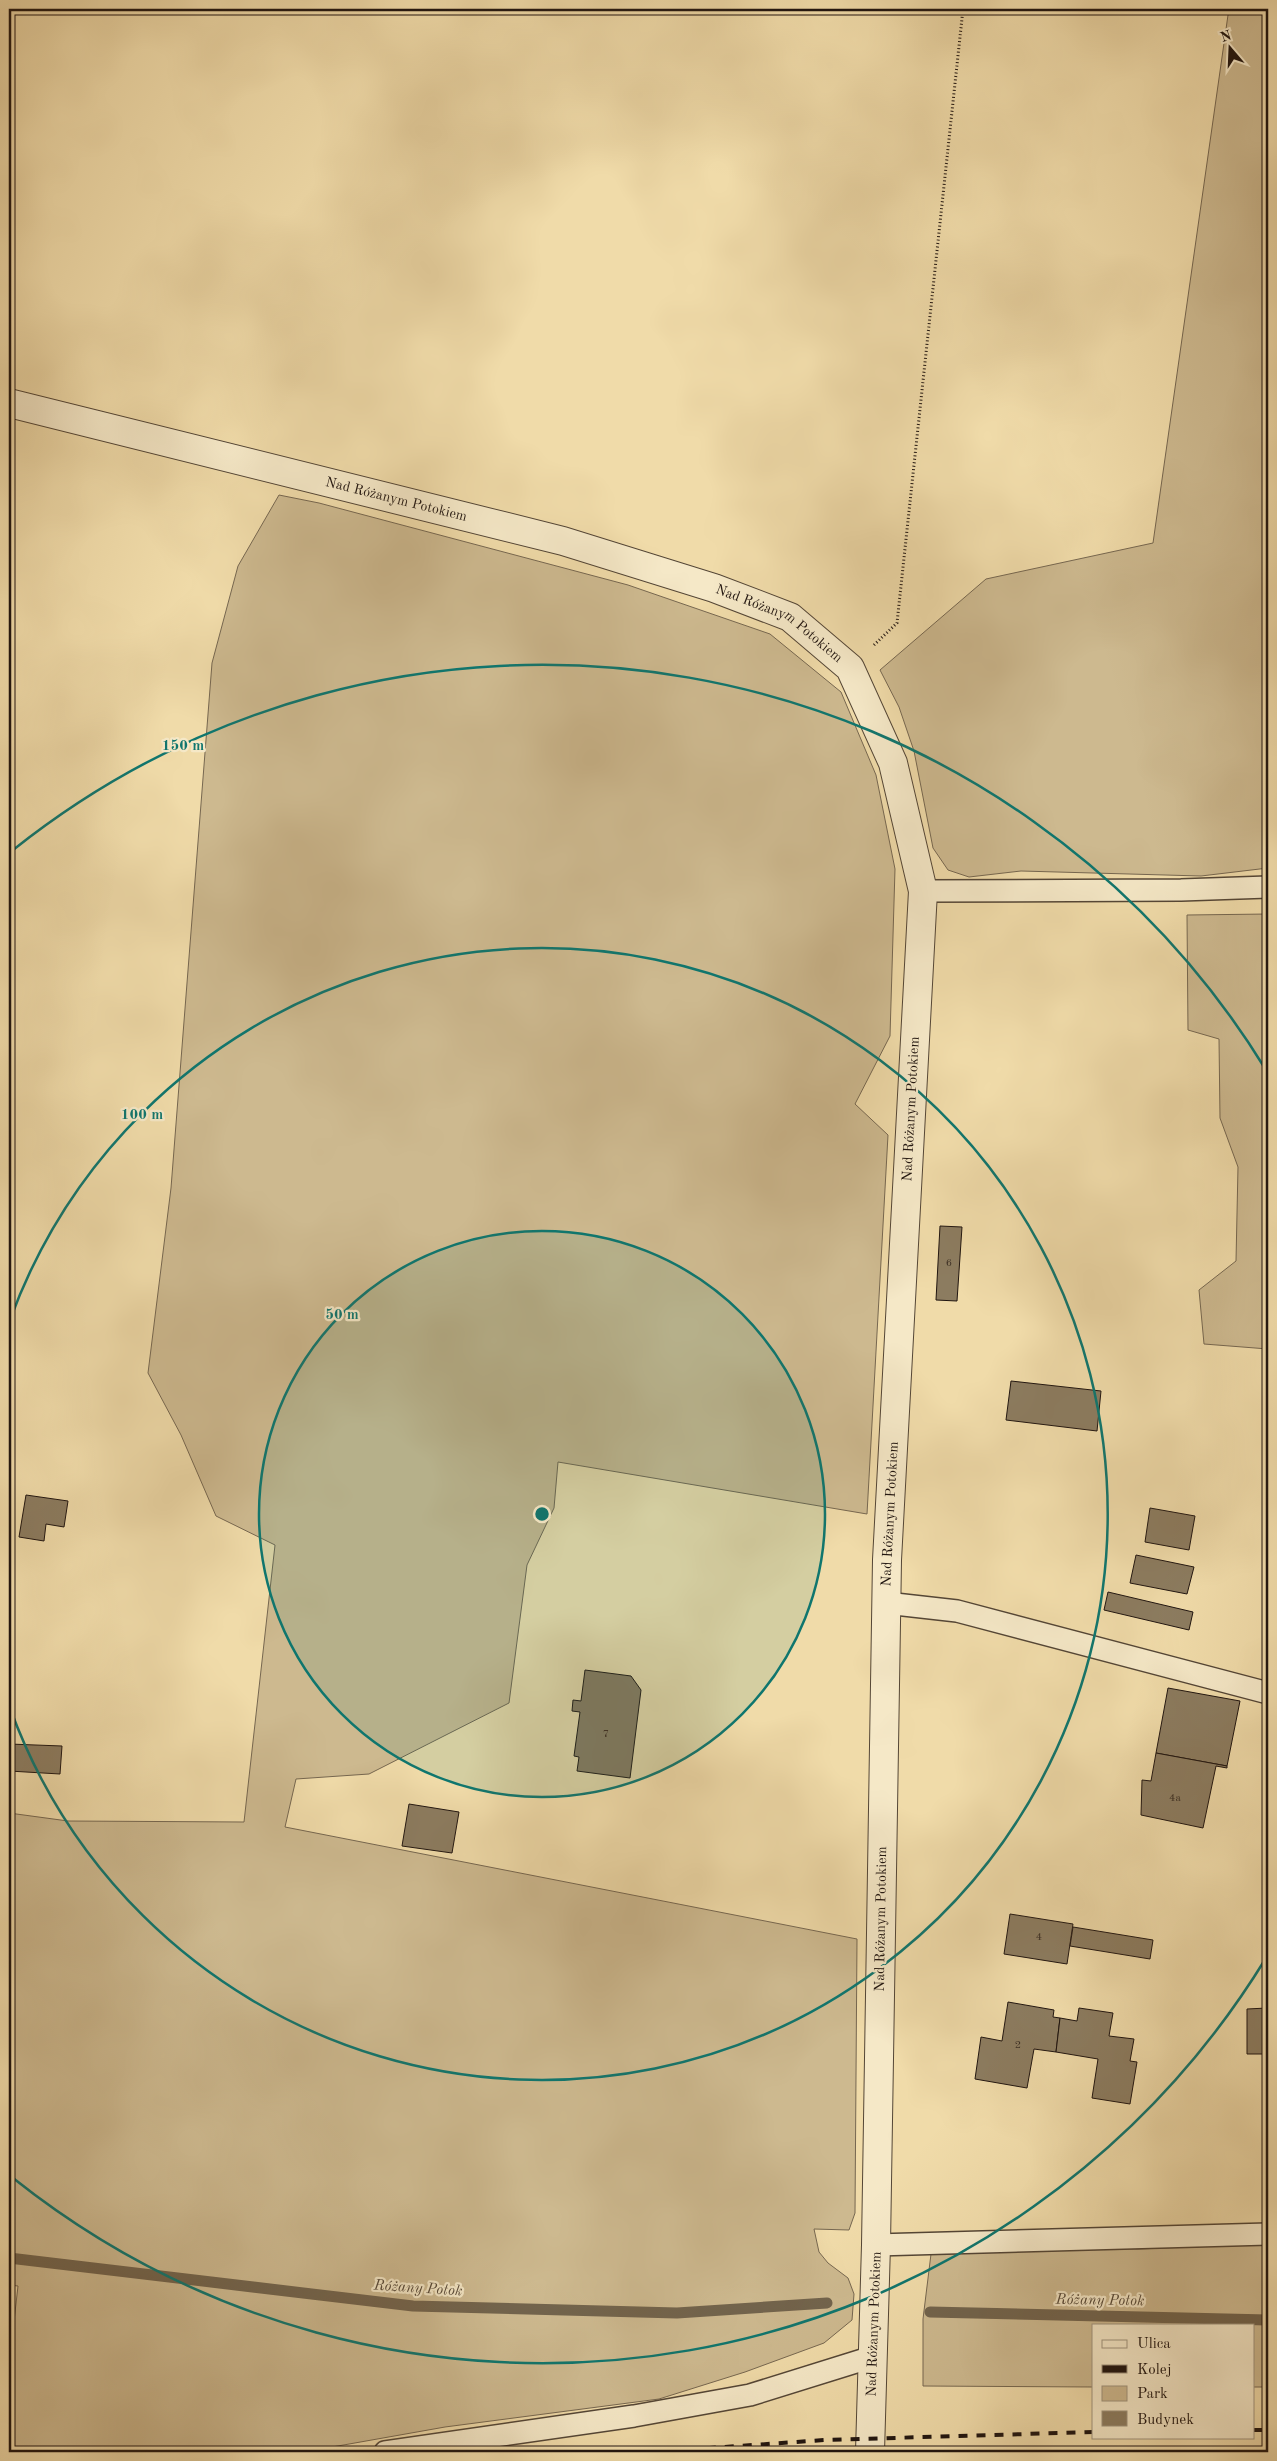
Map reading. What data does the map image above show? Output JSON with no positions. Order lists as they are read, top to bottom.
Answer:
{
  "streets": {
    "street": ["Nad Różanym Potokiem"]
  },
  "water": ["Różany Potok"],
  "house_numbers": [
    "6",
    "7",
    "4a",
    "4",
    "2"
  ],
  "legend": [
    "Ulica",
    "Kolej",
    "Park",
    "Budynek"
  ],
  "north": "top",
  "rings": ["150 m", "100 m", "50 m"]
}
